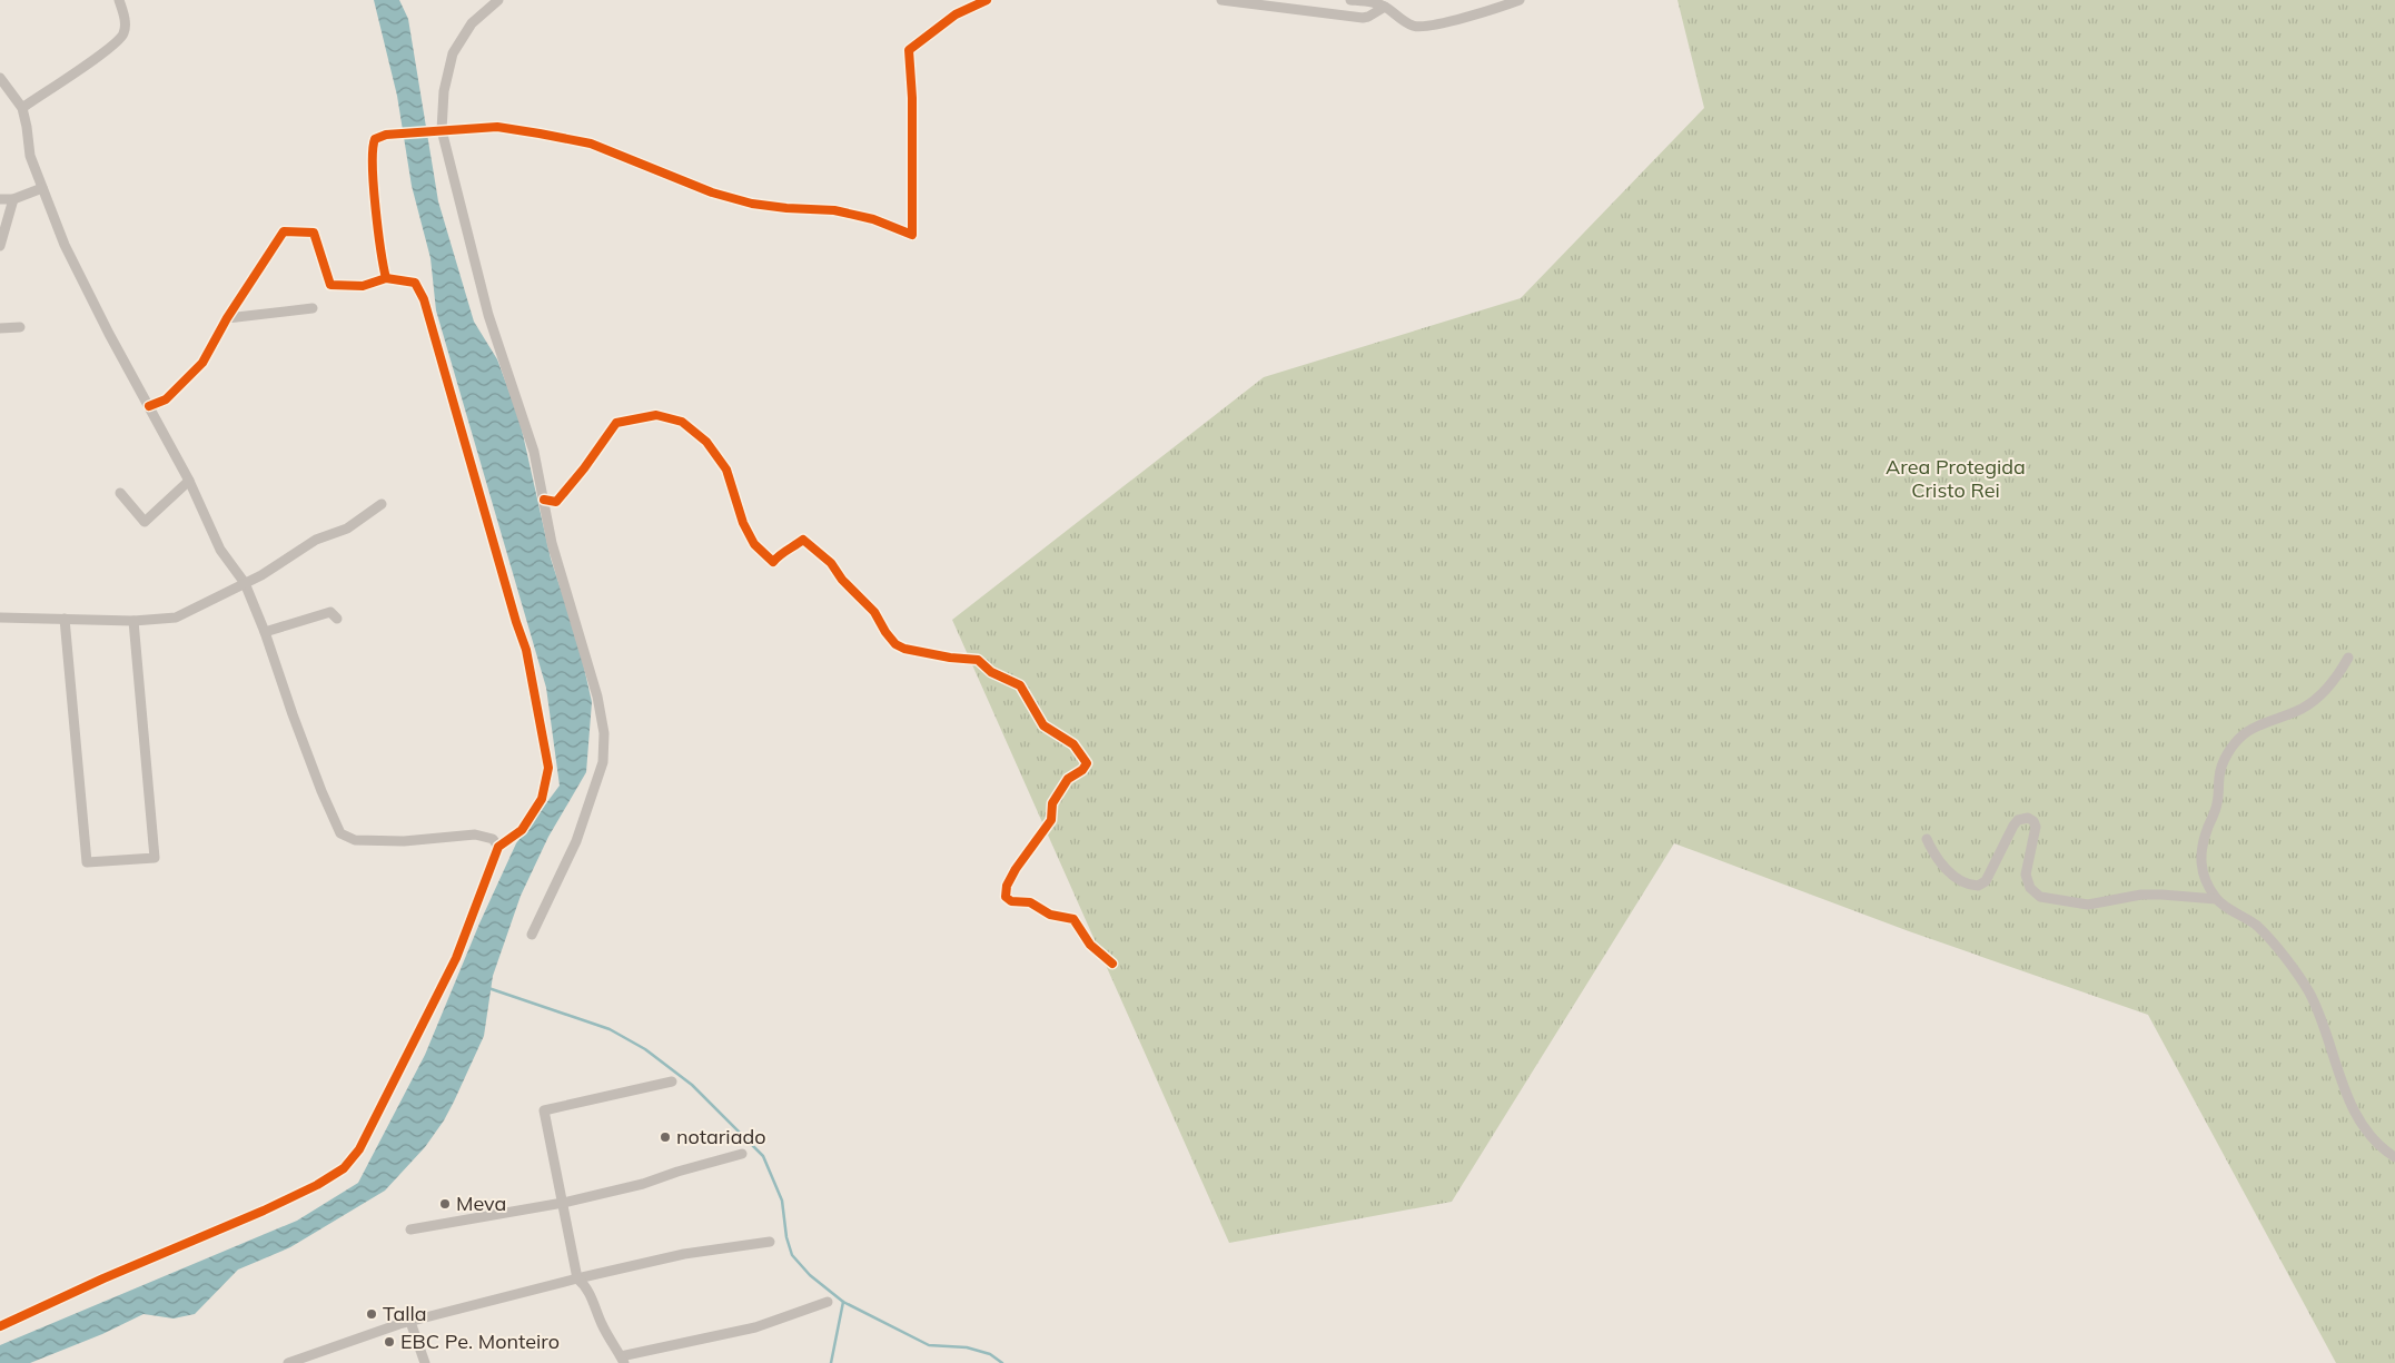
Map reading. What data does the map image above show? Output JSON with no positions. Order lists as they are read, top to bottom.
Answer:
{
  "parks": ["Area Protegida Cristo Rei"],
  "places": [
    "notariado",
    "Meva",
    "Talla",
    "EBC Pe. Monteiro"
  ]
}
